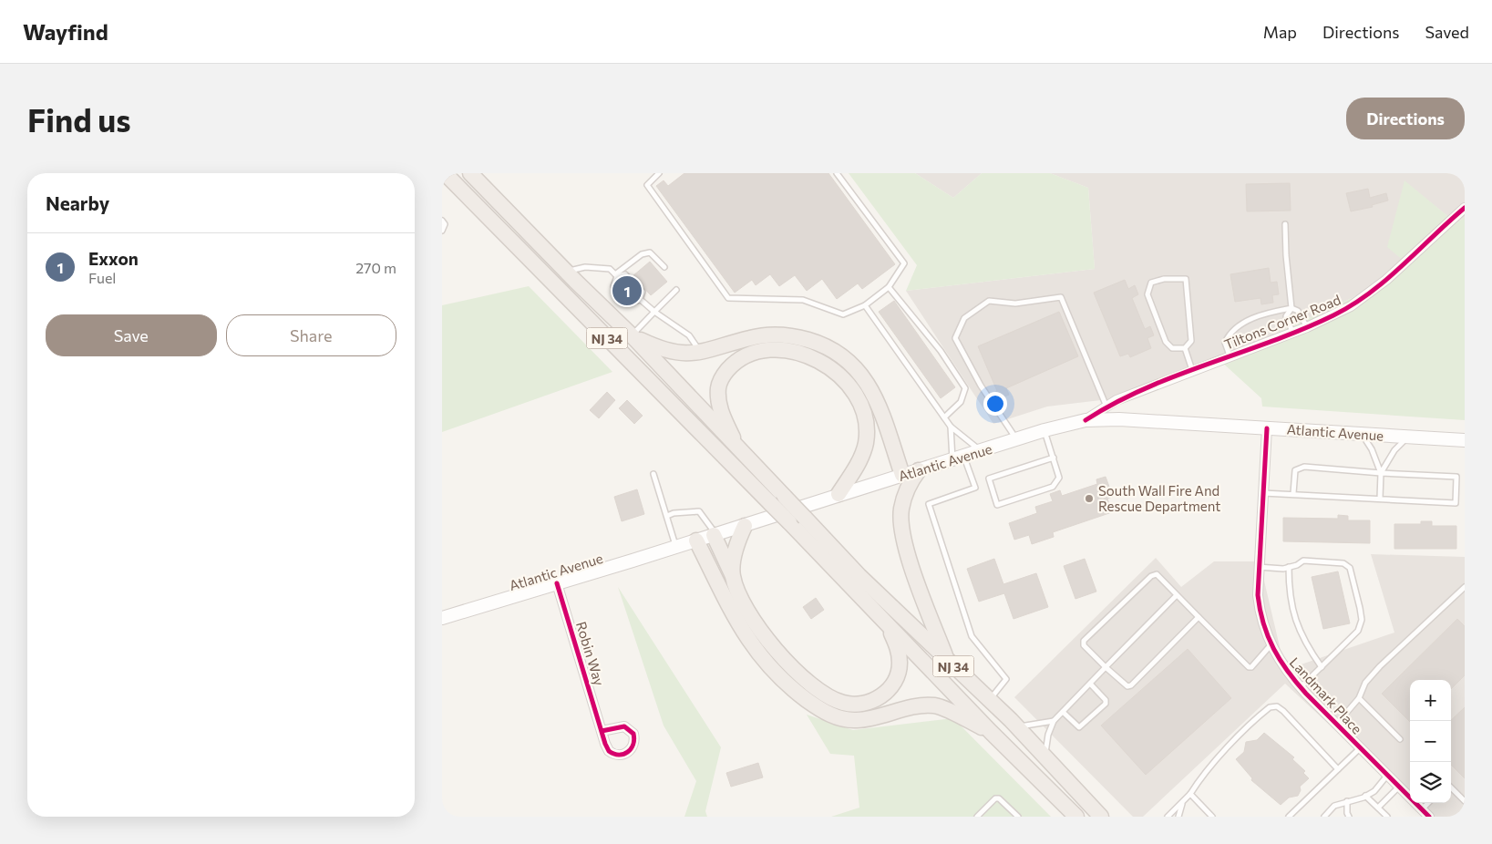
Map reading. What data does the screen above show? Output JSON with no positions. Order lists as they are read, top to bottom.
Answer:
{
  "streets": {
    "highway": ["NJ 34"],
    "main road": ["Atlantic Avenue"],
    "street": ["Tiltons Corner Road", "Robin Way", "Landmark Place"]
  },
  "crossings": [
    ["Tiltons Corner Road", "Atlantic Avenue"],
    ["Atlantic Avenue", "Robin Way"],
    ["Atlantic Avenue", "Landmark Place"]
  ],
  "places": ["South Wall Fire And Rescue Department"],
  "page": {
    "header": "Wayfind",
    "nav": ["Map", "Directions", "Saved"],
    "buttons": [
      "Directions",
      ["Save", "Share"]
    ],
    "title": "Find us",
    "heading": "Nearby",
    "list": [
      {
        "mark": "1",
        "name": "Exxon",
        "note": "Fuel",
        "value": "270 m"
      }
    ],
    "pins": "1",
    "map_buttons": ["+", "−"]
  }
}
